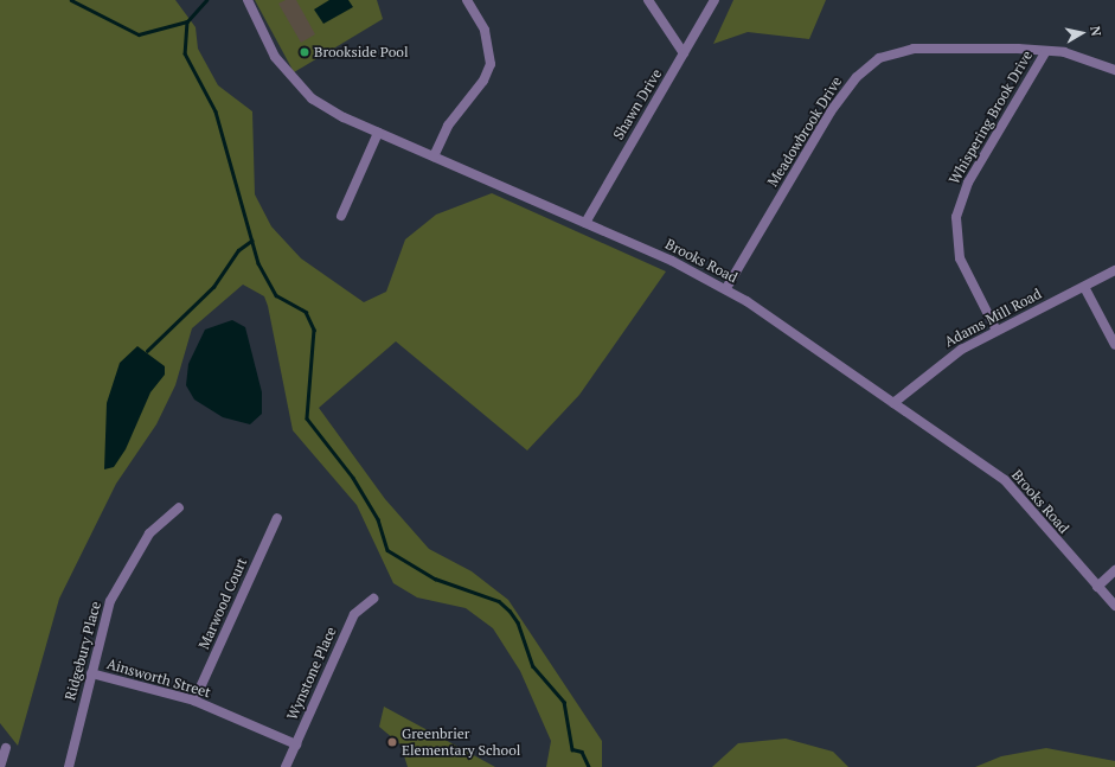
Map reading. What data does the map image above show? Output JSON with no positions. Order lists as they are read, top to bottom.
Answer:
{
  "streets": {
    "street": [
      "Shawn Drive",
      "Whispering Brook Drive",
      "Meadowbrook Drive",
      "Brooks Road",
      "Adams Mill Road",
      "Marwood Court",
      "Ridgebury Place",
      "Wynstone Place",
      "Ainsworth Street"
    ]
  },
  "crossings": [
    ["Shawn Drive", "Brooks Road"],
    ["Whispering Brook Drive", "Meadowbrook Drive"],
    ["Whispering Brook Drive", "Adams Mill Road"],
    ["Meadowbrook Drive", "Brooks Road"],
    ["Brooks Road", "Adams Mill Road"],
    ["Marwood Court", "Ainsworth Street"],
    ["Ridgebury Place", "Ainsworth Street"],
    ["Wynstone Place", "Ainsworth Street"]
  ],
  "places": ["Brookside Pool", "Greenbrier Elementary School"],
  "north": "right"
}
